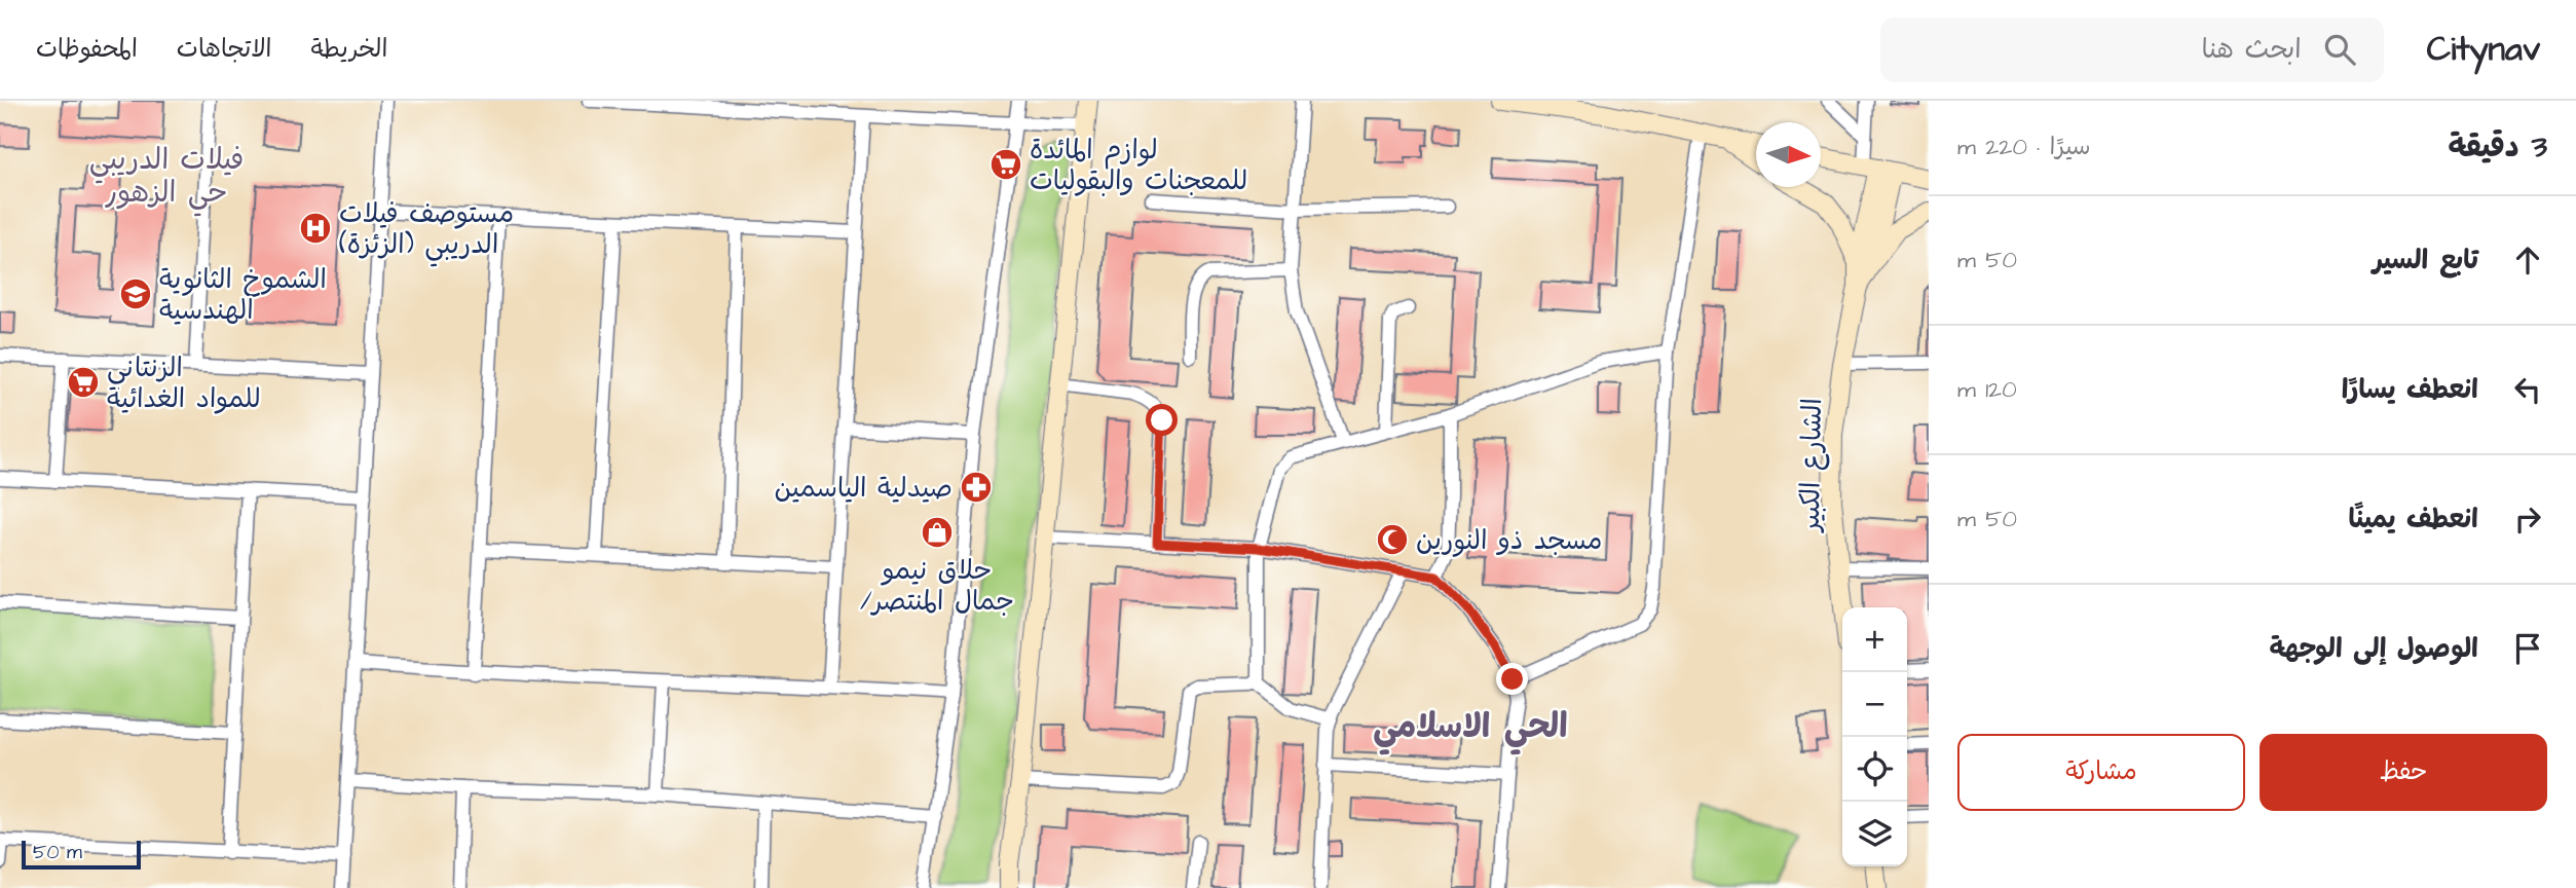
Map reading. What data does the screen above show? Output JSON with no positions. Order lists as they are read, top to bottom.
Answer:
{
  "streets": {
    "street": ["الشارع الكبير"]
  },
  "districts": ["فيلات الدريبي حي الزهور", "الحي الاسلامي"],
  "places": {
    "supermarket": ["لوازم المائدة للمعجنات والبقوليات", "الزنتاني للمواد الغدائية"],
    "hospital": ["مستوصف فيلات الدريبي (الزئزة)"],
    "school or university": ["الشموخ الثانوية الهندسية"],
    "pharmacy": ["صيدلية الياسمين"],
    "shop": ["حلاق نيمو /جمال المنتصر"],
    "mosque": ["مسجد ذو النورين"]
  },
  "scale_bar": "50 m",
  "north": "right",
  "page": {
    "header": "Citynav",
    "search": "ابحث هنا",
    "nav": ["الخريطة", "الاتجاهات", "المحفوظات"],
    "heading": ["3 دقيقة", "سيرًا · 220 m"],
    "list": [
      ["تابع السير", "50 m"],
      ["انعطف يسارًا", "120 m"],
      ["انعطف يمينًا", "50 m"],
      "الوصول إلى الوجهة"
    ],
    "map_buttons": ["+", "−"],
    "buttons": ["حفظ", "مشاركة"],
    "scale": "50 m"
  }
}
